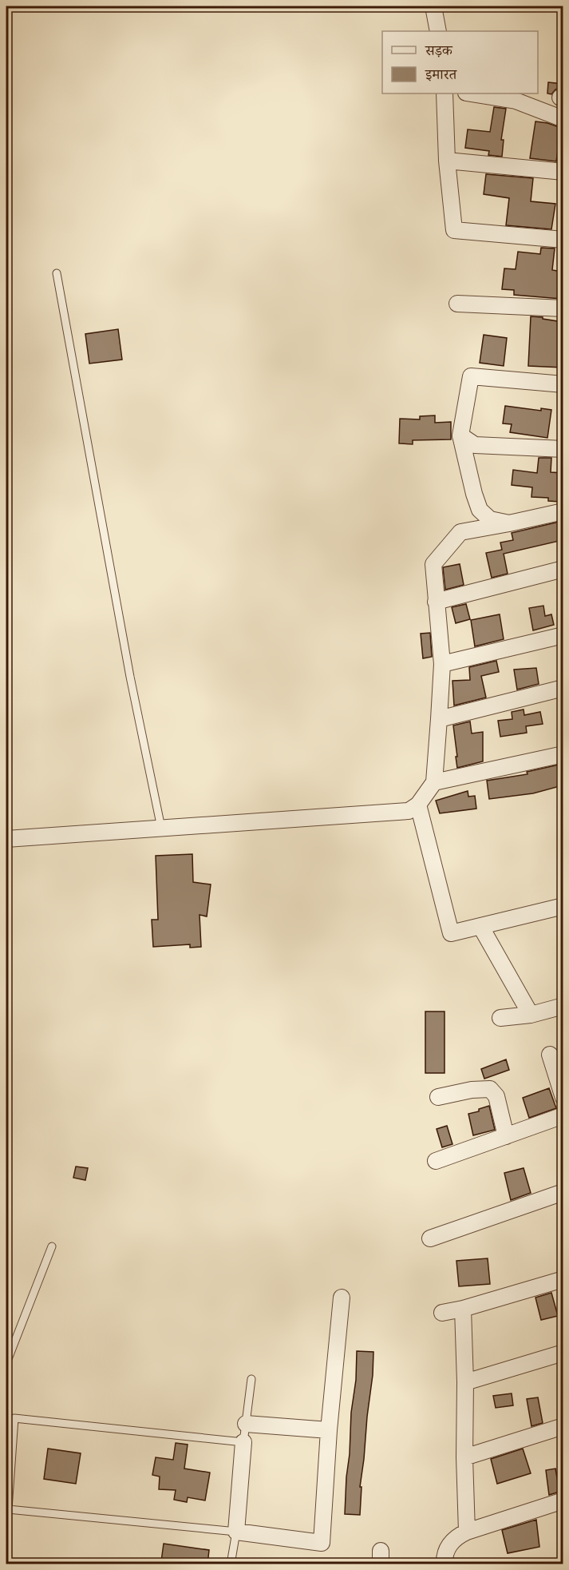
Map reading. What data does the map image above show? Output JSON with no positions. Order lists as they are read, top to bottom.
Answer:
{
  "legend": ["सड़क", "इमारत"]
}
